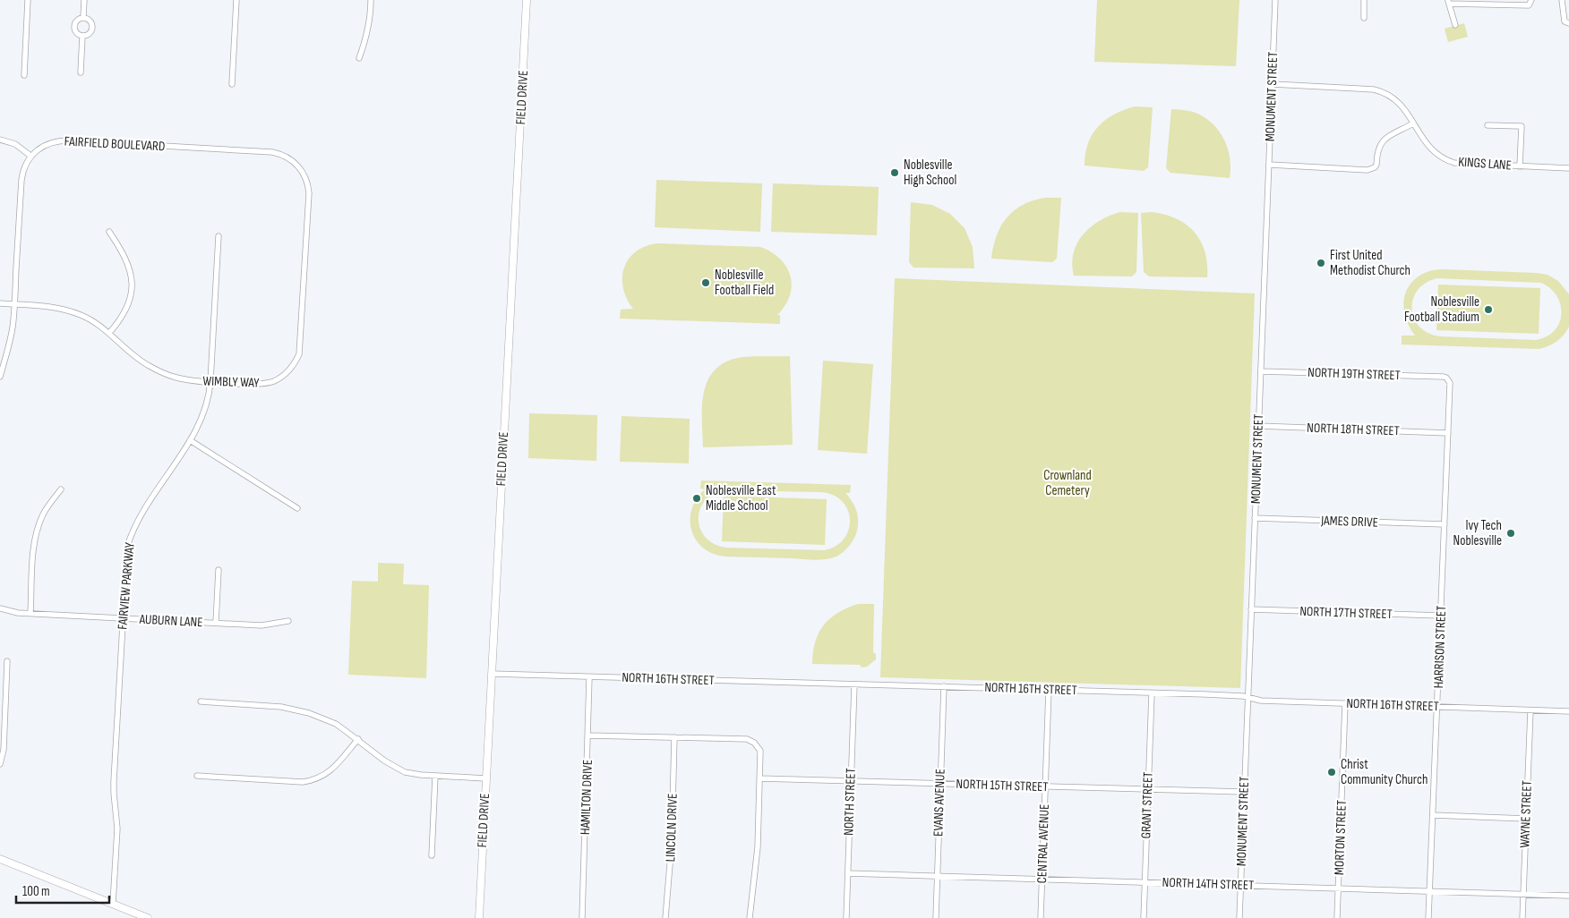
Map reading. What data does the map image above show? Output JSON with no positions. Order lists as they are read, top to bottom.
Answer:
{
  "streets": {
    "street": [
      "MONUMENT STREET",
      "FIELD DRIVE",
      "FAIRFIELD BOULEVARD",
      "KINGS LANE",
      "NORTH 19TH STREET",
      "WIMBLY WAY",
      "NORTH 18TH STREET",
      "JAMES DRIVE",
      "FAIRVIEW PARKWAY",
      "NORTH 17TH STREET",
      "AUBURN LANE",
      "HARRISON STREET",
      "NORTH 16TH STREET",
      "NORTH 15TH STREET",
      "HAMILTON DRIVE",
      "NORTH STREET",
      "EVANS AVENUE",
      "GRANT STREET",
      "WAYNE STREET",
      "LINCOLN DRIVE",
      "MORTON STREET",
      "CENTRAL AVENUE",
      "NORTH 14TH STREET"
    ]
  },
  "crossings": [
    ["MONUMENT STREET", "KINGS LANE"],
    ["MONUMENT STREET", "NORTH 19TH STREET"],
    ["MONUMENT STREET", "NORTH 18TH STREET"],
    ["MONUMENT STREET", "JAMES DRIVE"],
    ["MONUMENT STREET", "NORTH 17TH STREET"],
    ["MONUMENT STREET", "NORTH 16TH STREET"],
    ["MONUMENT STREET", "NORTH 15TH STREET"],
    ["MONUMENT STREET", "NORTH 14TH STREET"],
    ["FIELD DRIVE", "NORTH 16TH STREET"],
    ["FAIRFIELD BOULEVARD", "WIMBLY WAY"],
    ["NORTH 19TH STREET", "HARRISON STREET"],
    ["WIMBLY WAY", "FAIRVIEW PARKWAY"],
    ["NORTH 18TH STREET", "HARRISON STREET"],
    ["JAMES DRIVE", "HARRISON STREET"],
    ["FAIRVIEW PARKWAY", "AUBURN LANE"],
    ["NORTH 17TH STREET", "HARRISON STREET"],
    ["HARRISON STREET", "NORTH 16TH STREET"],
    ["HARRISON STREET", "NORTH 14TH STREET"],
    ["NORTH 16TH STREET", "HAMILTON DRIVE"],
    ["NORTH 16TH STREET", "NORTH STREET"],
    ["NORTH 16TH STREET", "EVANS AVENUE"],
    ["NORTH 16TH STREET", "GRANT STREET"],
    ["NORTH 16TH STREET", "WAYNE STREET"],
    ["NORTH 16TH STREET", "MORTON STREET"],
    ["NORTH 16TH STREET", "CENTRAL AVENUE"],
    ["NORTH 15TH STREET", "NORTH STREET"],
    ["NORTH 15TH STREET", "EVANS AVENUE"],
    ["NORTH 15TH STREET", "GRANT STREET"],
    ["NORTH 15TH STREET", "CENTRAL AVENUE"],
    ["NORTH STREET", "NORTH 14TH STREET"],
    ["EVANS AVENUE", "NORTH 14TH STREET"],
    ["GRANT STREET", "NORTH 14TH STREET"],
    ["WAYNE STREET", "NORTH 14TH STREET"],
    ["MORTON STREET", "NORTH 14TH STREET"],
    ["CENTRAL AVENUE", "NORTH 14TH STREET"]
  ],
  "parks": ["Crownland Cemetery"],
  "places": [
    "Noblesville High School",
    "First United Methodist Church",
    "Noblesville Football Field",
    "Noblesville Football Stadium",
    "Noblesville East Middle School",
    "Ivy Tech Noblesville",
    "Christ Community Church"
  ],
  "scale_bar": "100 m"
}
